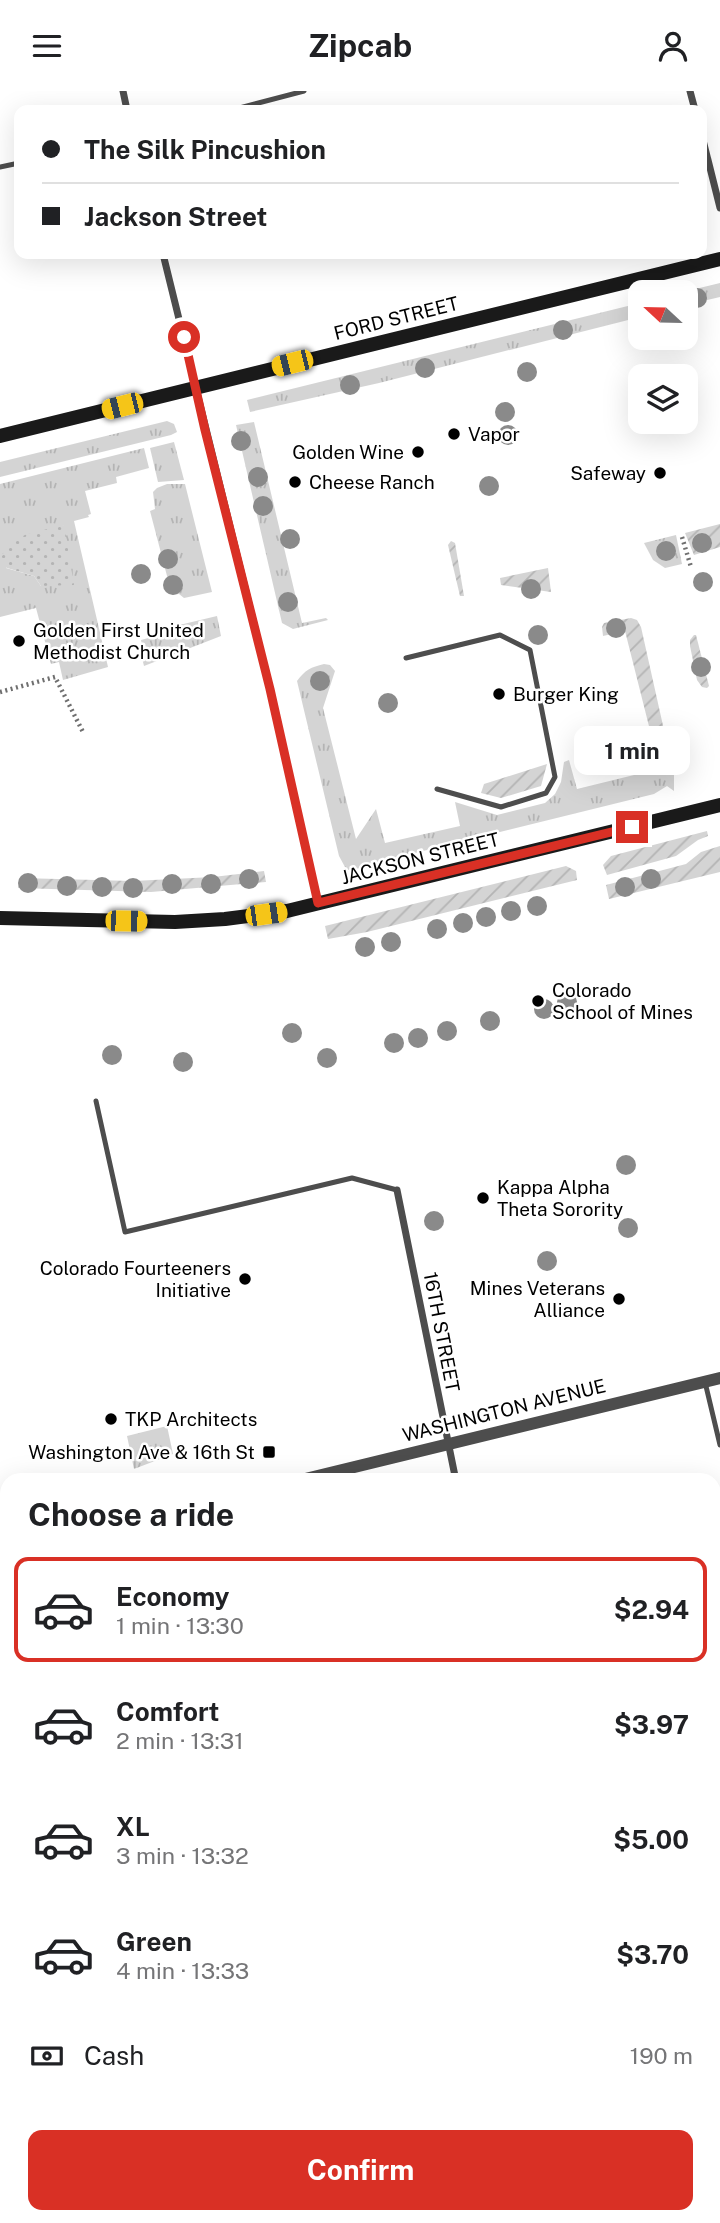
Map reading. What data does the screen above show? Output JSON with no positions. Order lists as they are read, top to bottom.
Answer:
{
  "streets": {
    "main road": ["FORD STREET", "JACKSON STREET"],
    "street": ["16TH STREET", "WASHINGTON AVENUE"]
  },
  "crossings": [
    ["16TH STREET", "WASHINGTON AVENUE"]
  ],
  "places": {
    "other": [
      "Vapor",
      "Golden Wine",
      "Safeway",
      "Cheese Ranch",
      "Golden First United Methodist Church",
      "Burger King",
      "Colorado School of Mines",
      "Kappa Alpha Theta Sorority",
      "Colorado Fourteeners Initiative",
      "Mines Veterans Alliance",
      "TKP Architects"
    ],
    "transit": ["Washington Ave & 16th St"]
  },
  "north": "left",
  "page": {
    "header": "Zipcab",
    "banner": ["The Silk Pincushion", "Jackson Street"],
    "bubble": "1 min",
    "heading": "Choose a ride",
    "list": [
      {
        "name": "Economy",
        "note": "1 min · 13:30",
        "value": "$2.94"
      },
      {
        "name": "Comfort",
        "note": "2 min · 13:31",
        "value": "$3.97"
      },
      {
        "name": "XL",
        "note": "3 min · 13:32",
        "value": "$5.00"
      },
      {
        "name": "Green",
        "note": "4 min · 13:33",
        "value": "$3.70"
      }
    ],
    "pay": ["Cash", "190 m"],
    "buttons": "Confirm"
  }
}
